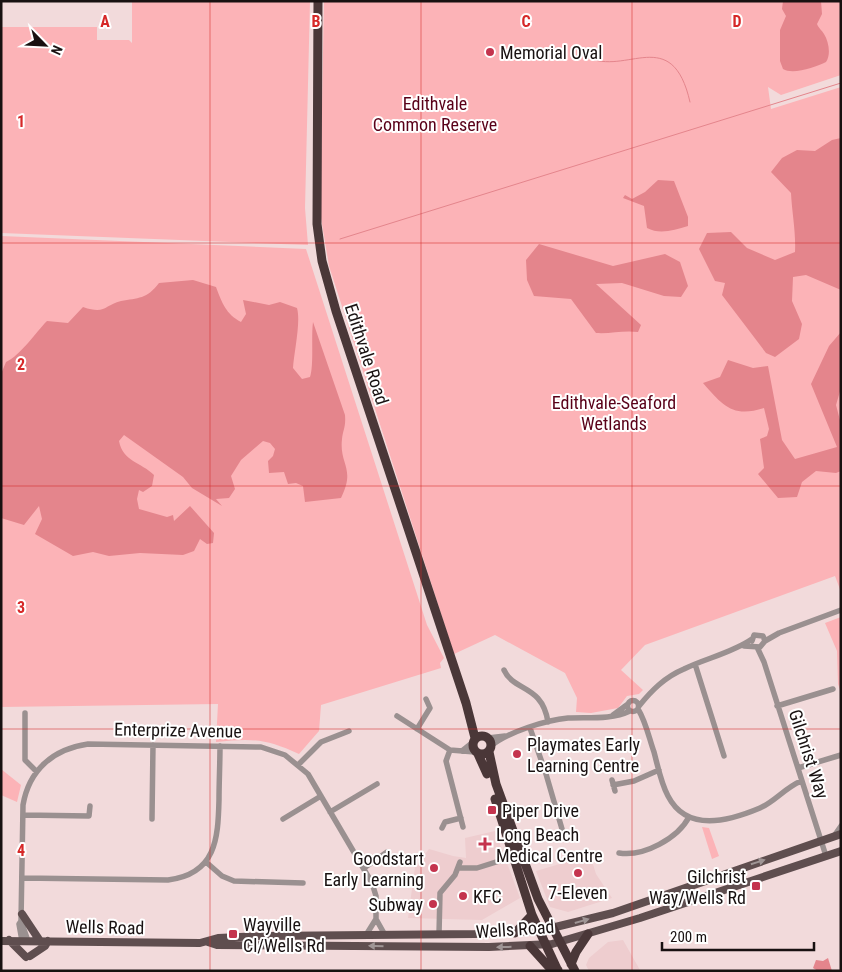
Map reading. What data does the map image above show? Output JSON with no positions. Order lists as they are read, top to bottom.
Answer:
{
  "streets": {
    "highway": ["Edithvale Road"],
    "main road": ["Wells Road"],
    "street": ["Enterprize Avenue", "Gilchrist Way"]
  },
  "crossings": [
    ["Edithvale Road", "Wells Road"],
    ["Enterprize Avenue", "Wells Road"],
    ["Gilchrist Way", "Wells Road"]
  ],
  "parks": ["Edithvale Common Reserve", "Edithvale-Seaford Wetlands"],
  "places": {
    "other": [
      "Memorial Oval",
      "Playmates Early Learning Centre",
      "Goodstart Early Learning",
      "7-Eleven",
      "KFC",
      "Subway"
    ],
    "transit": ["Piper Drive", "Gilchrist Way/Wells Rd", "Wayville Cl/Wells Rd"],
    "health": ["Long Beach Medical Centre"]
  },
  "scale_bar": "200 m",
  "north": "bottom right",
  "grid": {
    "columns": [
      "A",
      "B",
      "C",
      "D"
    ],
    "rows": [
      "1",
      "2",
      "3",
      "4"
    ]
  }
}
